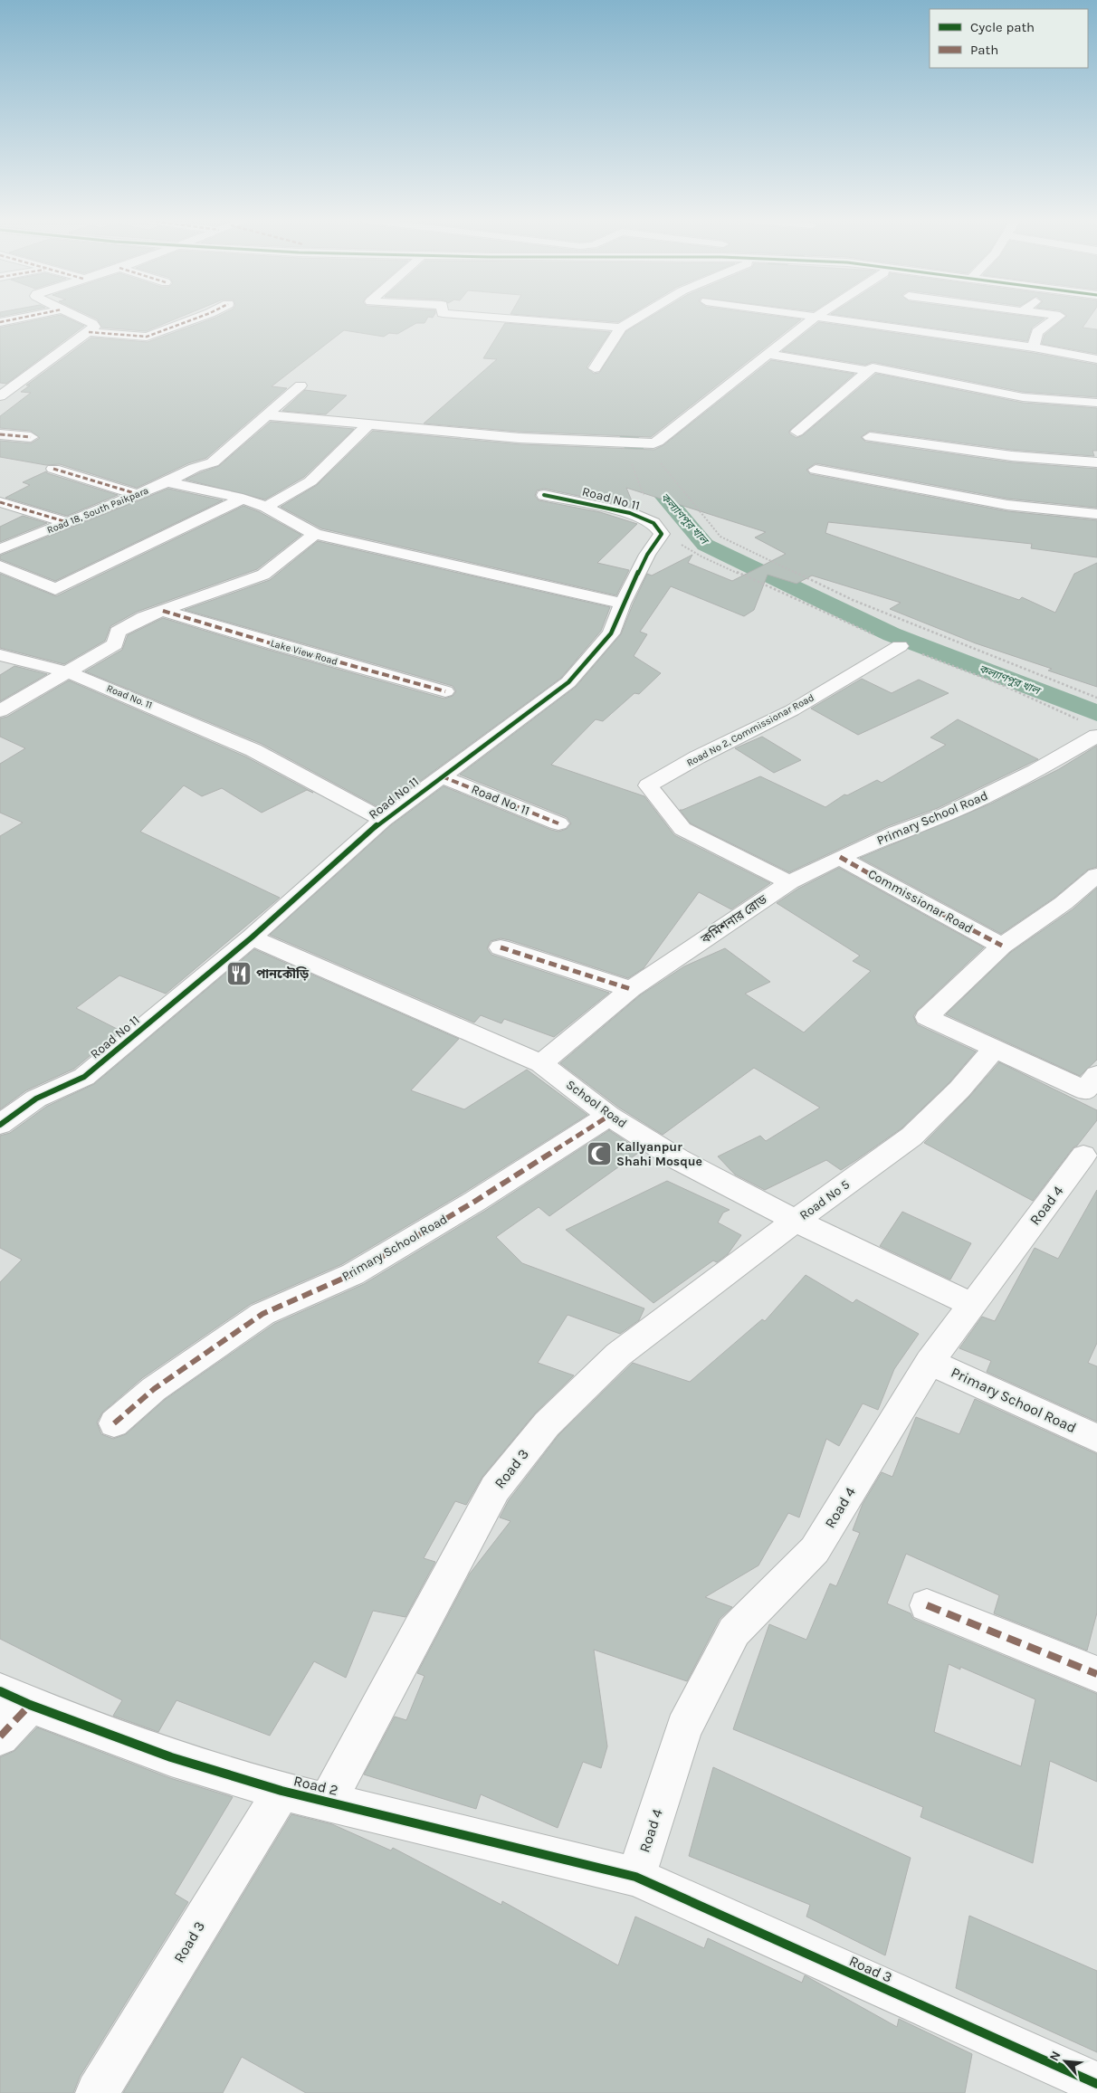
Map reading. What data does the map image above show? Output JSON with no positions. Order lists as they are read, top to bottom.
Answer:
{
  "streets": {
    "street": [
      "Road No 11",
      "Road 18, South Paikpara",
      "Lake View Road",
      "Road No. 11",
      "Road No 2, Commissionar Road",
      "Primary School Road",
      "Commissionar Road",
      "কমিশনার রোড",
      "School Road",
      "Road No 5",
      "Road 4",
      "Road 3",
      "Road 2"
    ]
  },
  "crossings": [
    ["Road No 11", "Road No. 11"],
    ["Road No 2, Commissionar Road", "Primary School Road"],
    ["Road No 2, Commissionar Road", "কমিশনার রোড"],
    ["Primary School Road", "Commissionar Road"],
    ["Primary School Road", "কমিশনার রোড"],
    ["Primary School Road", "School Road"],
    ["Primary School Road", "Road 4"],
    ["কমিশনার রোড", "School Road"],
    ["School Road", "Road No 5"],
    ["School Road", "Road 3"],
    ["Road No 5", "Road 4"],
    ["Road No 5", "Road 3"],
    ["Road 4", "Road 3"],
    ["Road 4", "Road 2"],
    ["Road 3", "Road 2"]
  ],
  "water": ["কল্যাণপুর খাল"],
  "places": {
    "restaurant": ["পানকৌড়ি"],
    "mosque": ["Kallyanpur Shahi Mosque"]
  },
  "legend": ["Cycle path", "Path"],
  "north": "top left"
}
